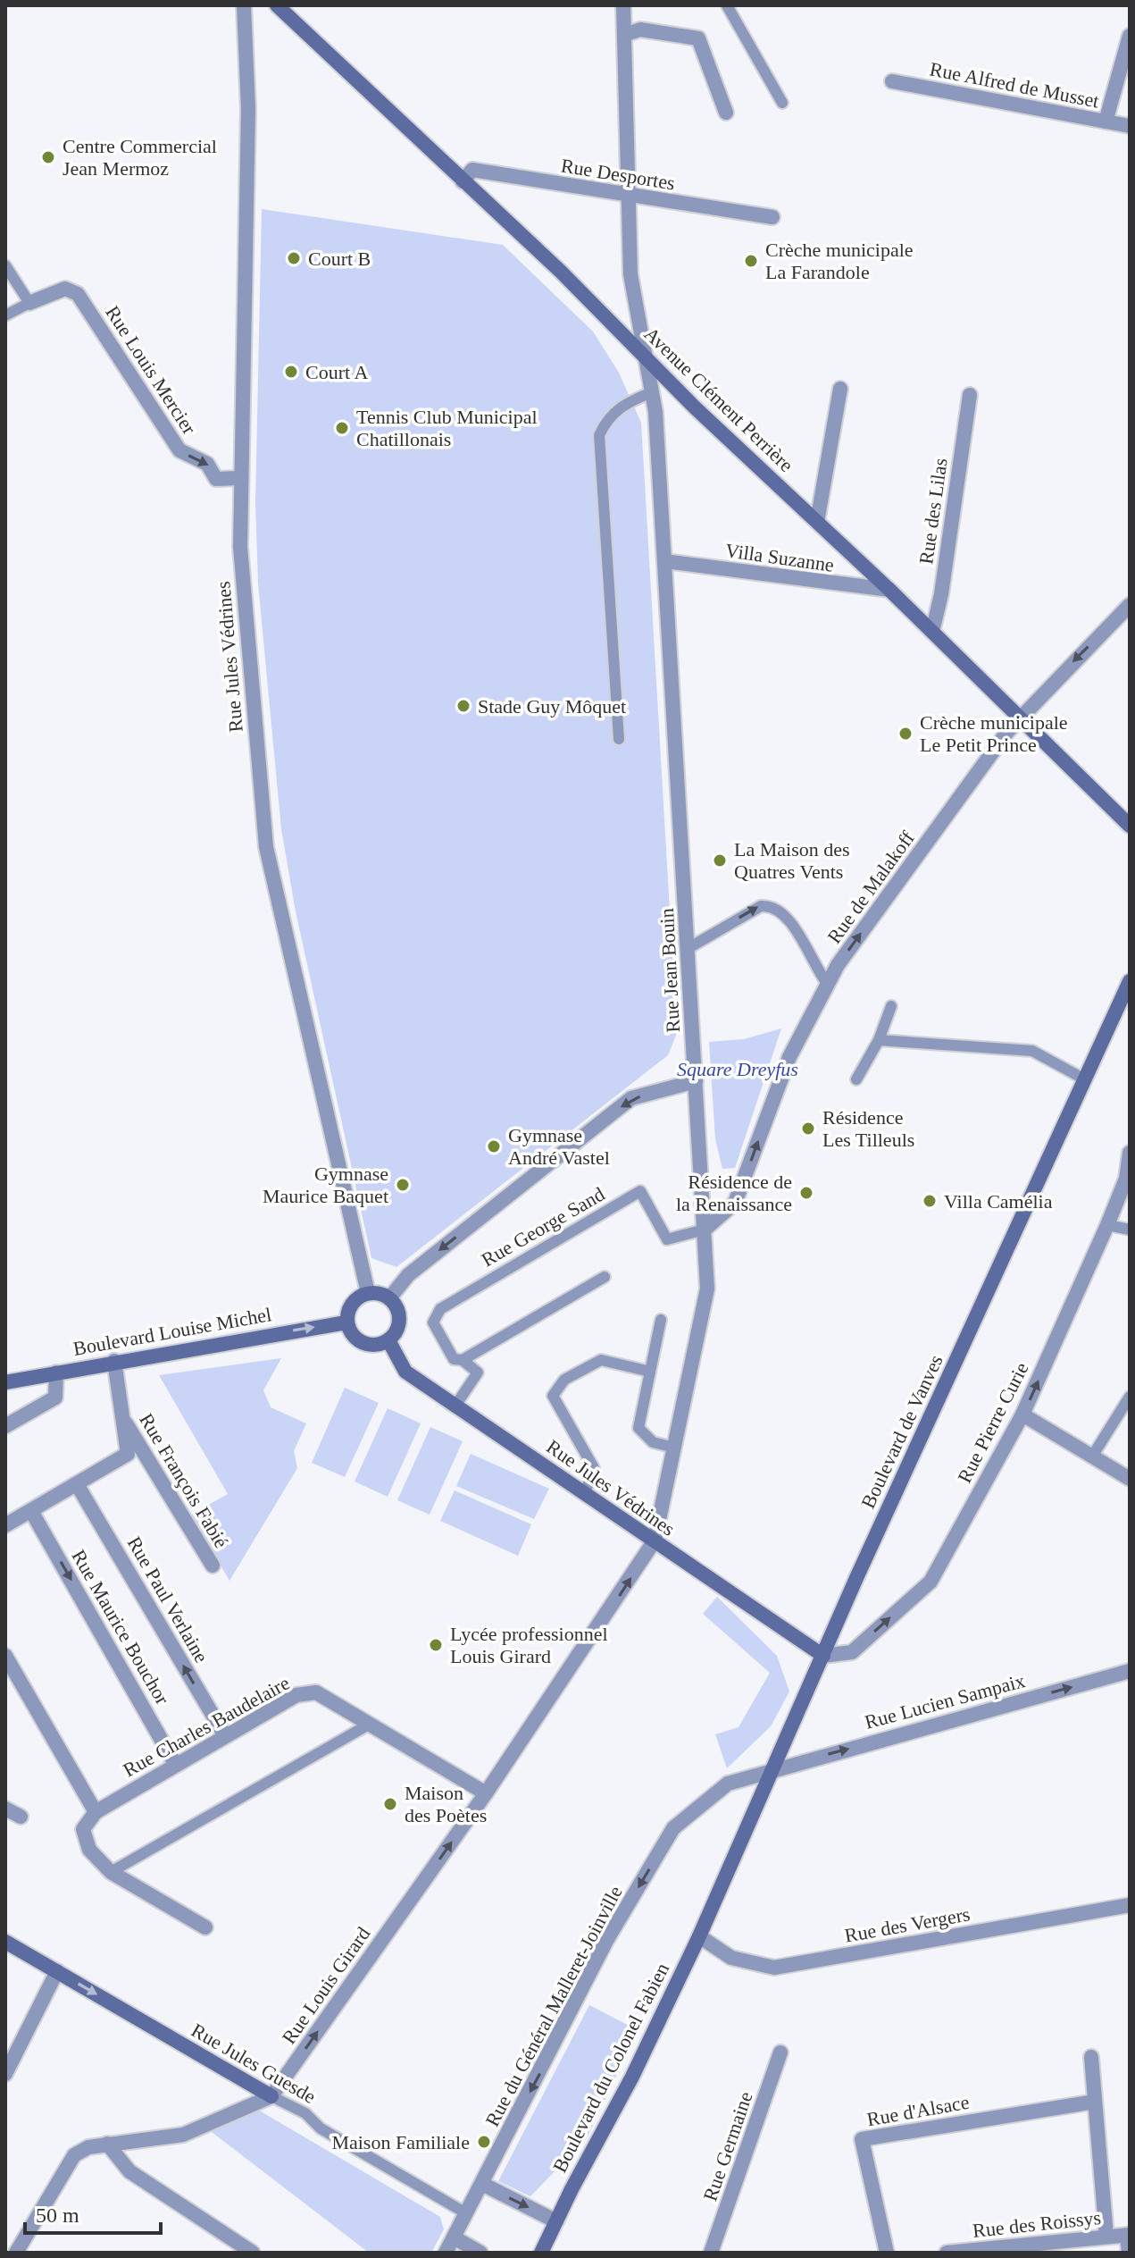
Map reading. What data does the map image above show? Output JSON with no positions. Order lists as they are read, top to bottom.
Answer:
{
  "streets": {
    "street": [
      "Rue Alfred de Musset",
      "Rue Desportes",
      "Rue Louis Mercier",
      "Avenue Clément Perrière",
      "Rue des Lilas",
      "Villa Suzanne",
      "Rue Jules Védrines",
      "Rue de Malakoff",
      "Rue Jean Bouin",
      "Boulevard Louise Michel",
      "Rue Pierre Curie",
      "Boulevard de Vanves",
      "Rue François Fabié",
      "Rue Paul Verlaine",
      "Rue Maurice Bouchor",
      "Rue Lucien Sampaix",
      "Rue Charles Baudelaire",
      "Rue des Vergers",
      "Rue Louis Girard",
      "Rue du Général Malleret-Joinville",
      "Rue Jules Guesde",
      "Boulevard du Colonel Fabien",
      "Rue d'Alsace",
      "Rue Germaine",
      "Rue des Roissys"
    ],
    "lane": ["Rue George Sand"]
  },
  "crossings": [
    ["Rue Desportes", "Avenue Clément Perrière"],
    ["Rue Desportes", "Rue Jean Bouin"],
    ["Rue Louis Mercier", "Rue Jules Védrines"],
    ["Avenue Clément Perrière", "Rue des Lilas"],
    ["Avenue Clément Perrière", "Villa Suzanne"],
    ["Avenue Clément Perrière", "Rue de Malakoff"],
    ["Avenue Clément Perrière", "Rue Jean Bouin"],
    ["Villa Suzanne", "Rue Jean Bouin"],
    ["Rue Jules Védrines", "Rue Jean Bouin"],
    ["Rue Jules Védrines", "Rue George Sand"],
    ["Rue Jules Védrines", "Boulevard Louise Michel"],
    ["Rue Jules Védrines", "Rue Pierre Curie"],
    ["Rue Jules Védrines", "Boulevard de Vanves"],
    ["Rue de Malakoff", "Rue Jean Bouin"],
    ["Rue de Malakoff", "Rue George Sand"],
    ["Rue Jean Bouin", "Rue George Sand"],
    ["Rue Jean Bouin", "Rue Louis Girard"],
    ["Rue Pierre Curie", "Boulevard de Vanves"],
    ["Boulevard de Vanves", "Rue Lucien Sampaix"],
    ["Boulevard de Vanves", "Boulevard du Colonel Fabien"],
    ["Rue Paul Verlaine", "Rue Charles Baudelaire"],
    ["Rue Maurice Bouchor", "Rue Charles Baudelaire"],
    ["Rue Lucien Sampaix", "Rue du Général Malleret-Joinville"],
    ["Rue Charles Baudelaire", "Rue Louis Girard"],
    ["Rue des Vergers", "Boulevard du Colonel Fabien"],
    ["Rue Louis Girard", "Rue Jules Guesde"],
    ["Rue du Général Malleret-Joinville", "Rue Jules Guesde"]
  ],
  "one_way": [
    "Rue Louis Mercier",
    "Boulevard Louise Michel",
    "Rue Pierre Curie",
    "Rue Paul Verlaine",
    "Rue Lucien Sampaix",
    "Rue Louis Girard",
    "Rue du Général Malleret-Joinville"
  ],
  "parks": ["Square Dreyfus"],
  "places": [
    "Centre Commercial Jean Mermoz",
    "Court B",
    "Crèche municipale La Farandole",
    "Court A",
    "Tennis Club Municipal Chatillonais",
    "Stade Guy Môquet",
    "Crèche municipale Le Petit Prince",
    "La Maison des Quatres Vents",
    "Résidence Les Tilleuls",
    "Gymnase André Vastel",
    "Gymnase Maurice Baquet",
    "Résidence de la Renaissance",
    "Villa Camélia",
    "Lycée professionnel Louis Girard",
    "Maison des Poètes",
    "Maison Familiale"
  ],
  "scale_bar": "50 m"
}
